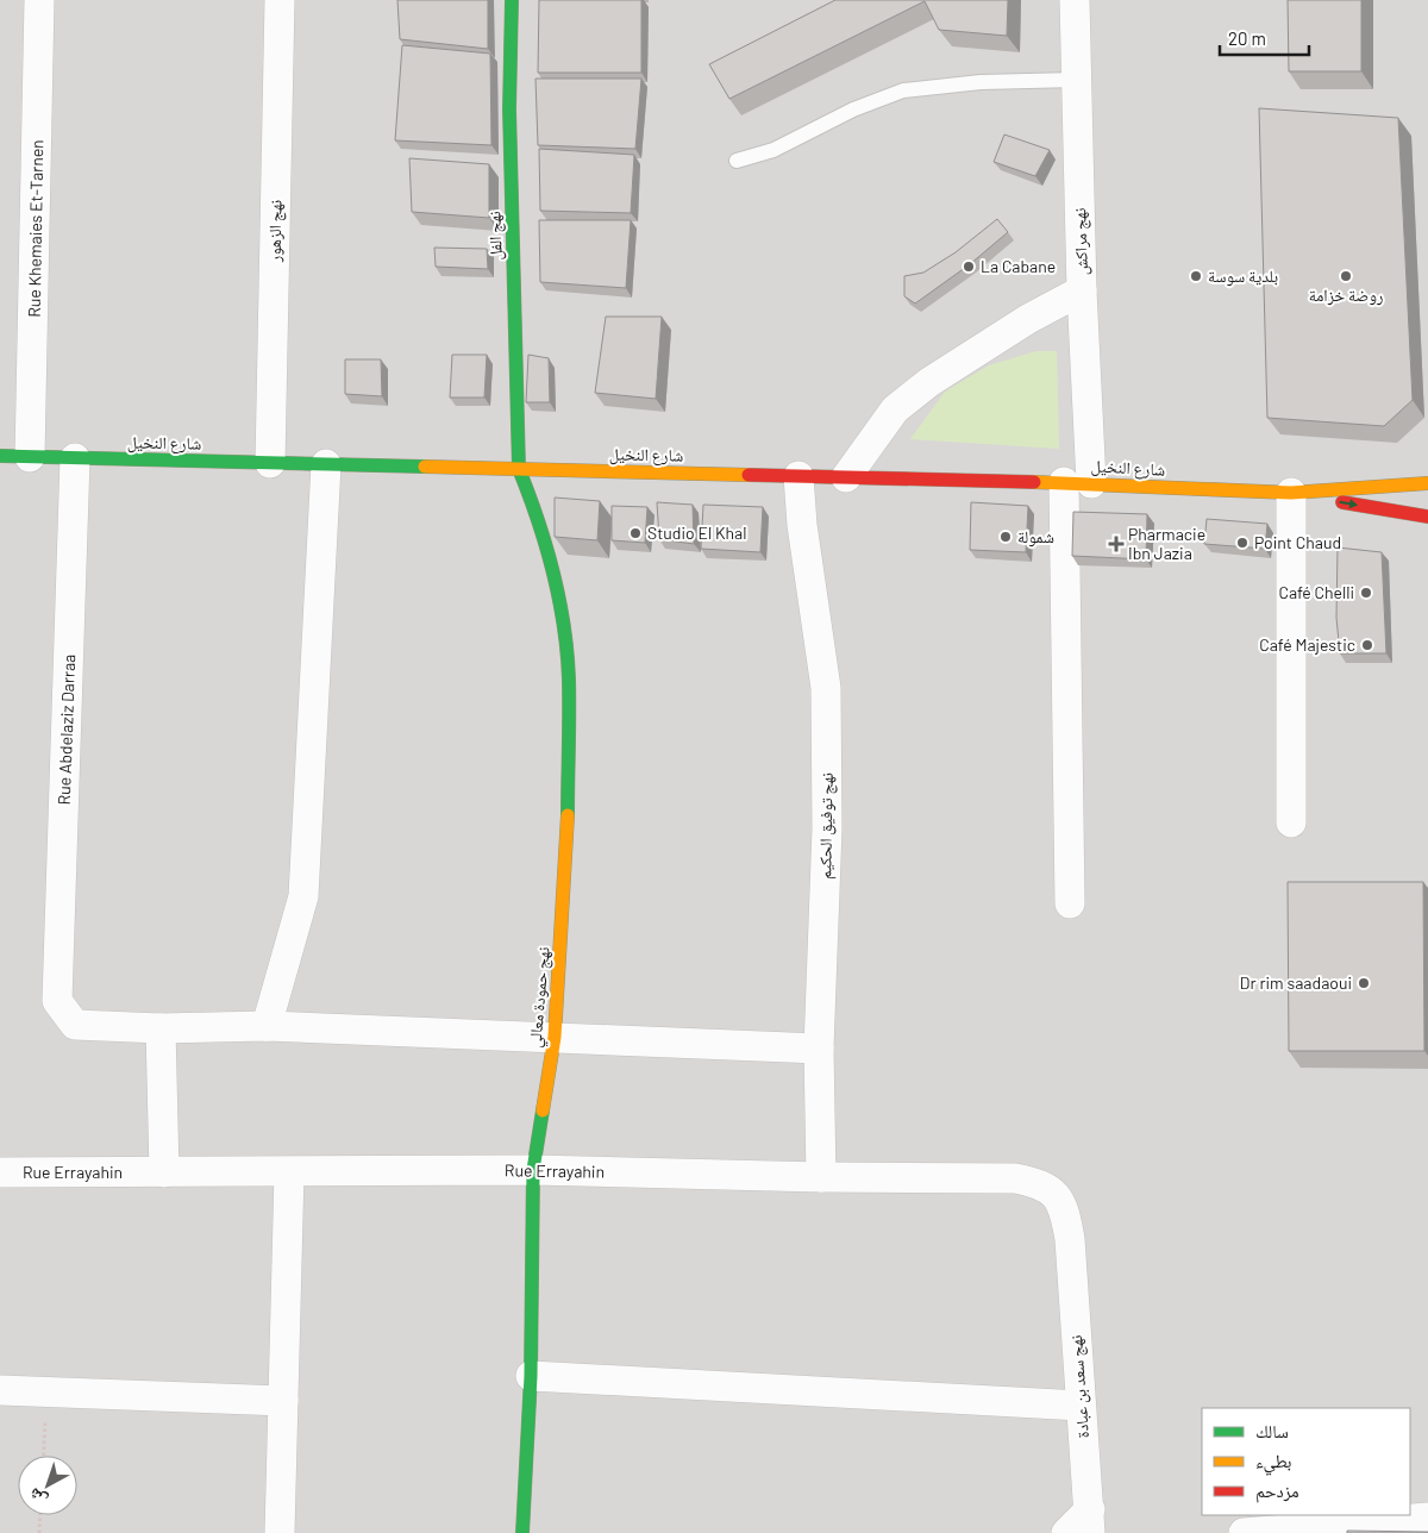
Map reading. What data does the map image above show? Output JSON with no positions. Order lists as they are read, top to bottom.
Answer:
{
  "streets": {
    "street": [
      "Rue Khemaies Et-Tarnen",
      "نهج الزهور",
      "نهج الفل",
      "نهج مراكش",
      "شارع النخيل",
      "Rue Abdelaziz Darraa",
      "نهج توفيق الحكيم",
      "نهج حمودة معالي",
      "Rue Errayahin",
      "نهج سعد بن عبادة"
    ]
  },
  "crossings": [
    ["Rue Khemaies Et-Tarnen", "شارع النخيل"],
    ["نهج الزهور", "شارع النخيل"],
    ["نهج الفل", "شارع النخيل"],
    ["نهج الفل", "نهج حمودة معالي"],
    ["نهج مراكش", "شارع النخيل"],
    ["شارع النخيل", "Rue Abdelaziz Darraa"],
    ["شارع النخيل", "نهج توفيق الحكيم"],
    ["شارع النخيل", "نهج حمودة معالي"],
    ["نهج توفيق الحكيم", "Rue Errayahin"],
    ["نهج حمودة معالي", "Rue Errayahin"],
    ["Rue Errayahin", "نهج سعد بن عبادة"]
  ],
  "places": {
    "other": [
      "La Cabane",
      "بلدية سوسة",
      "روضة خزامة",
      "Studio El Khal",
      "شمولة",
      "Point Chaud",
      "Café Chelli",
      "Café Majestic",
      "Dr rim saadaoui"
    ],
    "health": ["Pharmacie Ibn Jazia"]
  },
  "legend": ["سالك", "بطيء", "مزدحم"],
  "scale_bar": "20 m",
  "north": "bottom left"
}
